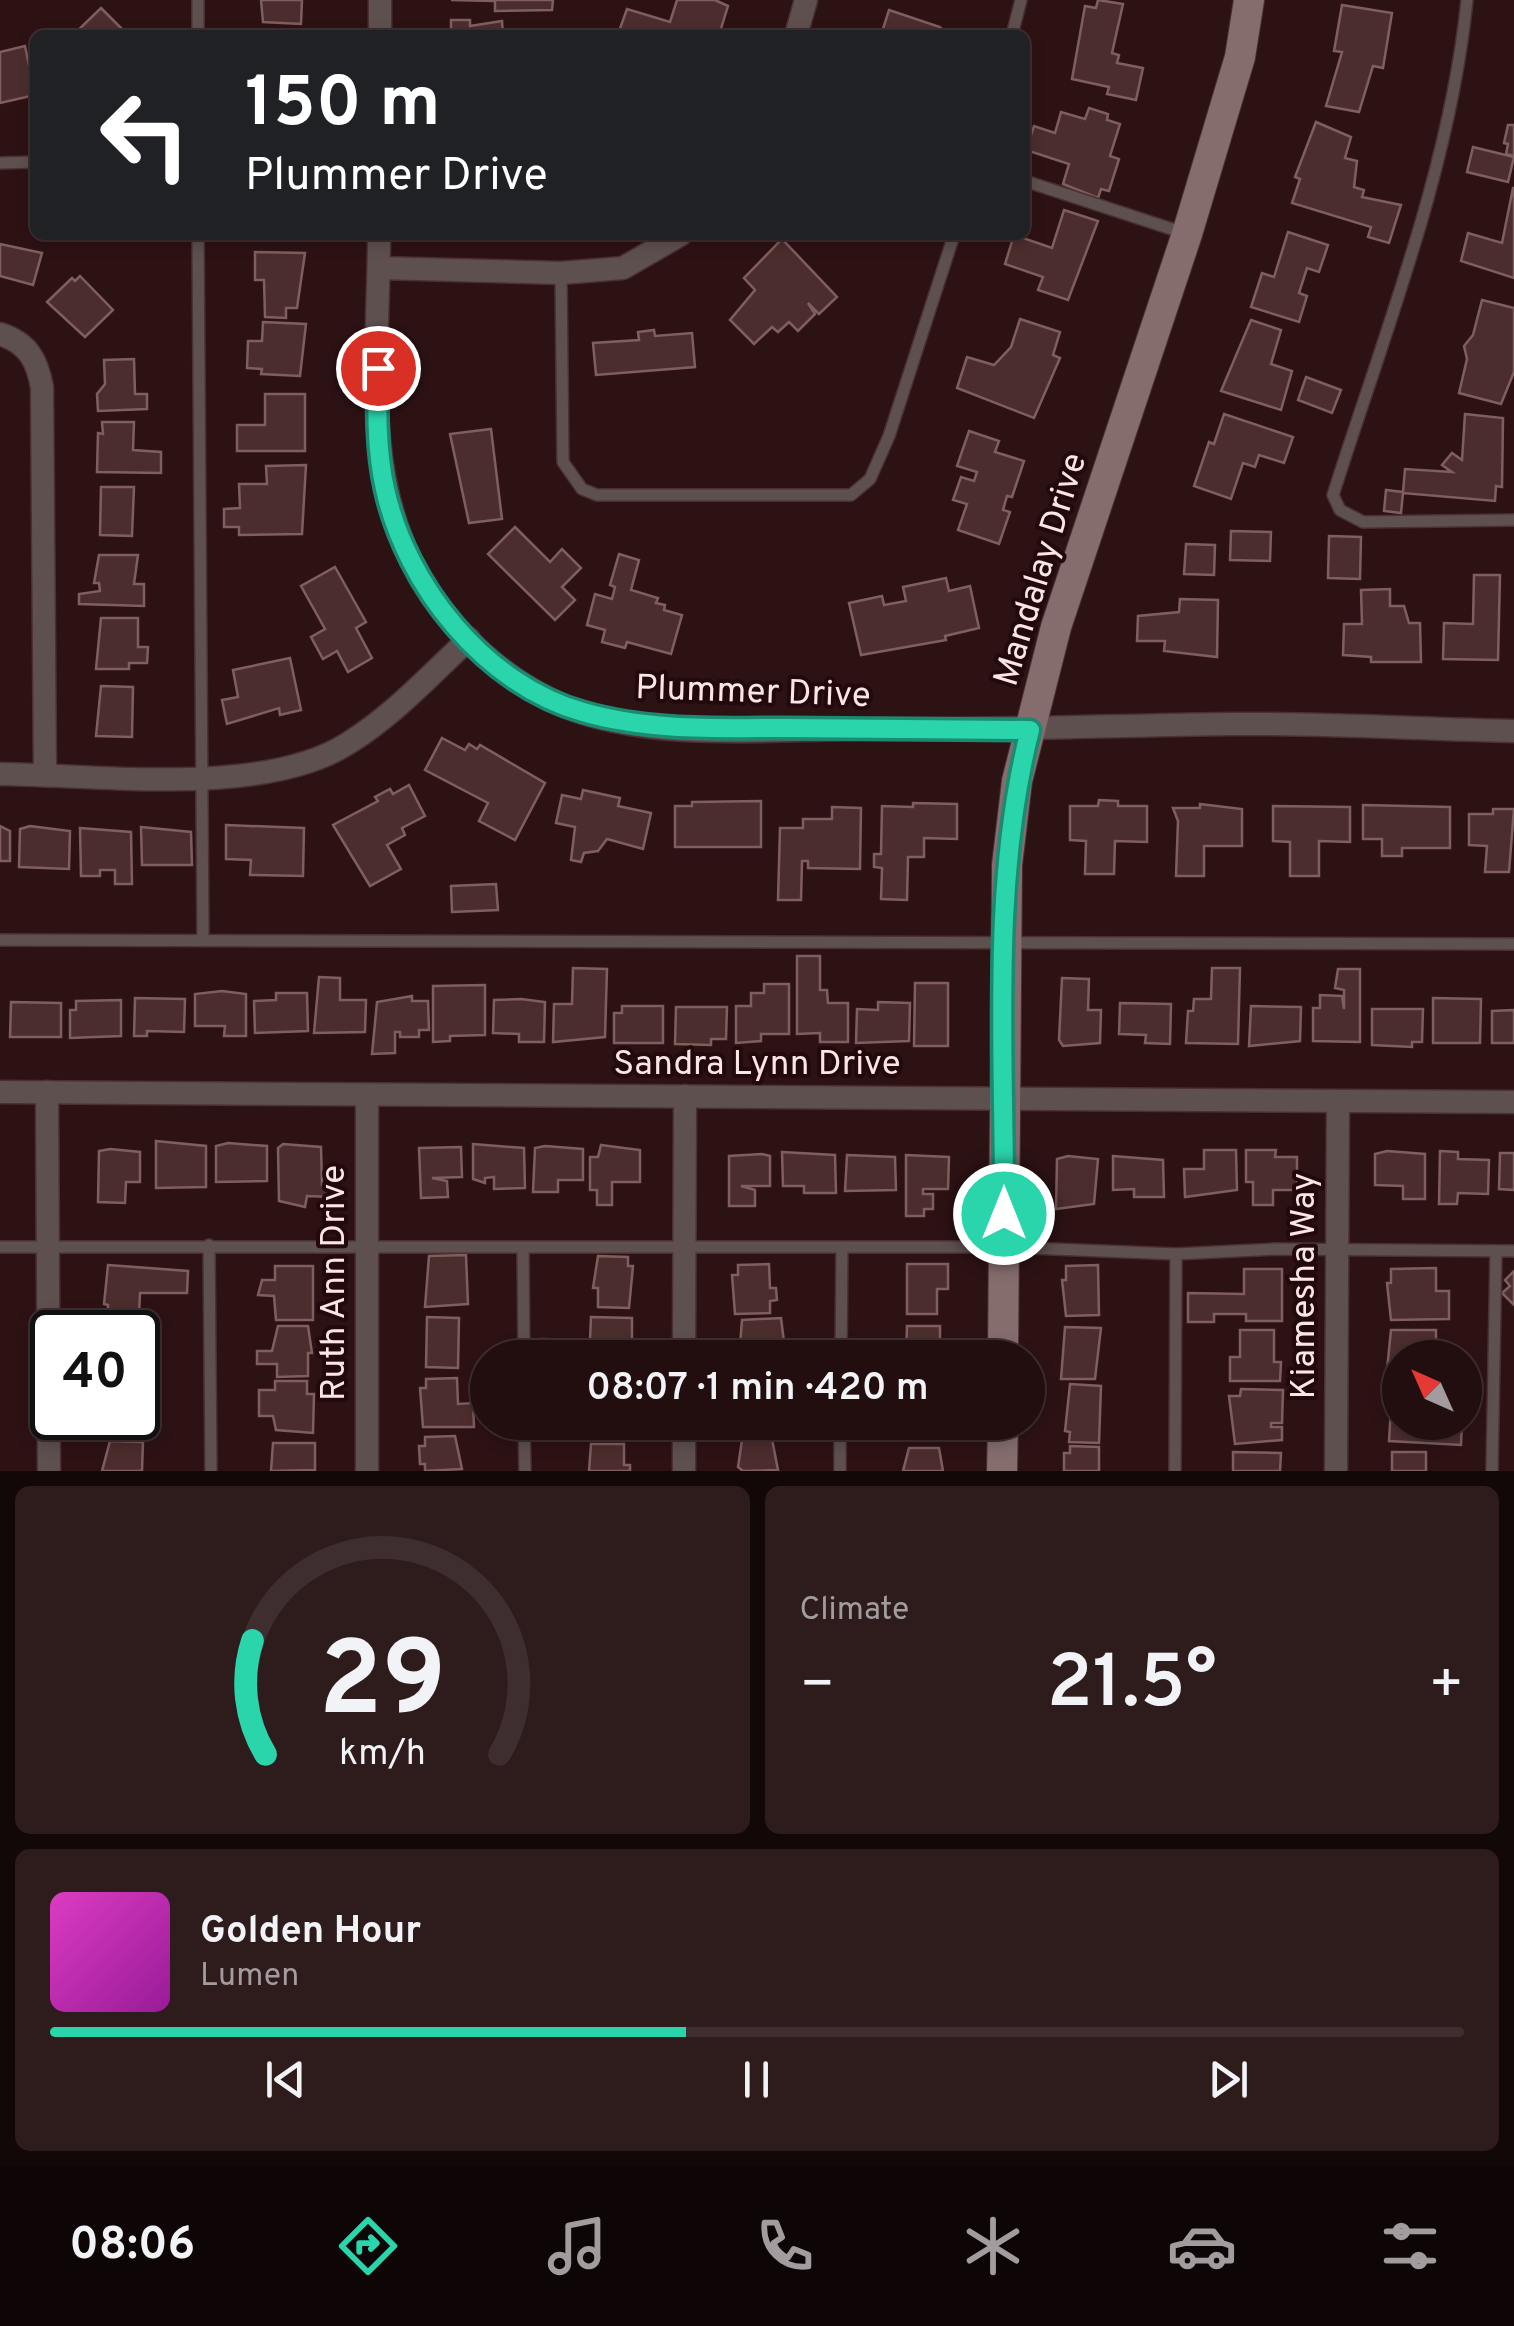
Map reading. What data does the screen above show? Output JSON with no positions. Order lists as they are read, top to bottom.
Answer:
{
  "streets": {
    "street": [
      "Mandalay Drive",
      "Plummer Drive",
      "Sandra Lynn Drive",
      "Ruth Ann Drive",
      "Kiamesha Way"
    ]
  },
  "crossings": [
    ["Mandalay Drive", "Plummer Drive"],
    ["Mandalay Drive", "Sandra Lynn Drive"],
    ["Sandra Lynn Drive", "Ruth Ann Drive"],
    ["Sandra Lynn Drive", "Kiamesha Way"]
  ],
  "north": "top left",
  "page": {
    "turn": ["150 m", "Plummer Drive"],
    "limit": "40",
    "trip": "08:07 · 1 min · 420 m",
    "tile": "Climate",
    "heat": ["−", "21.5°", "+"],
    "song": ["Golden Hour", "Lumen"],
    "tabs": "08:06",
    "gauge": ["29", "km/h"]
  }
}
